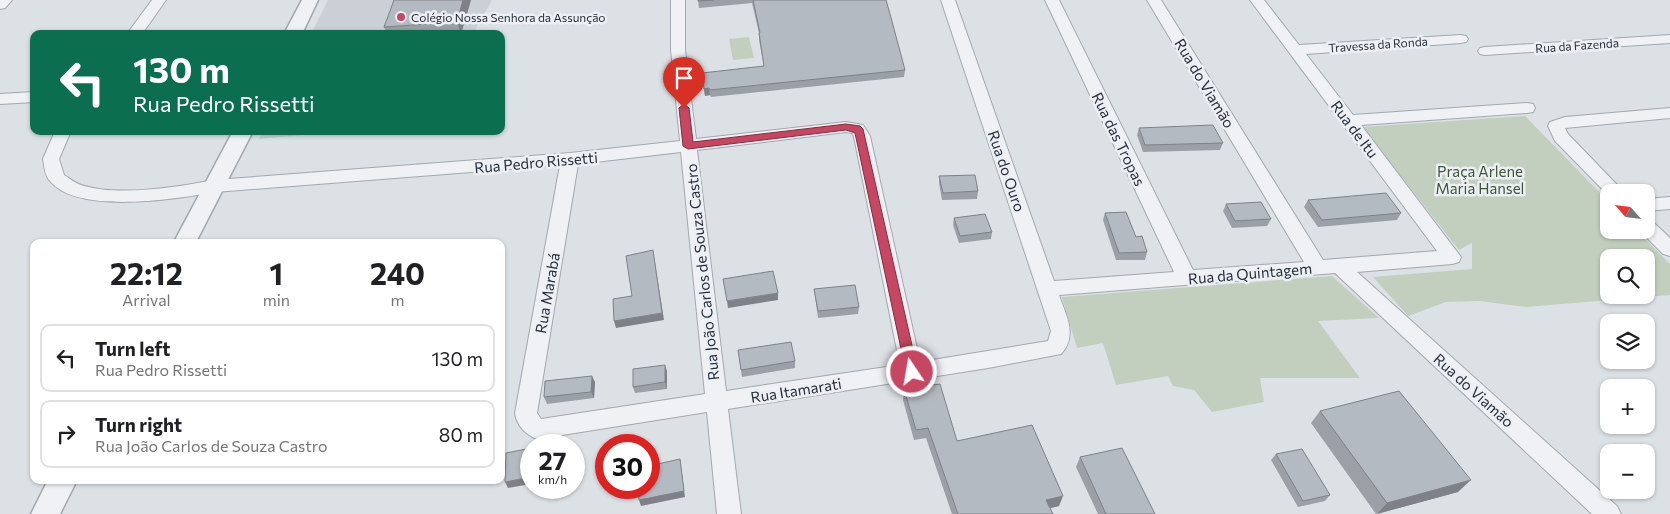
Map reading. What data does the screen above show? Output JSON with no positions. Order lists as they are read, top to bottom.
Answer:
{
  "streets": {
    "street": [
      "Travessa da Ronda",
      "Rua da Fazenda",
      "Rua do Viamão",
      "Rua de Itu",
      "Rua das Tropas",
      "Rua Pedro Rissetti",
      "Rua do Ouro",
      "Rua João Carlos de Souza Castro",
      "Rua da Quintagem",
      "Rua Marabá",
      "Rua Itamarati"
    ]
  },
  "crossings": [
    ["Travessa da Ronda", "Rua de Itu"],
    ["Rua do Viamão", "Rua da Quintagem"],
    ["Rua de Itu", "Rua da Quintagem"],
    ["Rua das Tropas", "Rua da Quintagem"],
    ["Rua Pedro Rissetti", "Rua João Carlos de Souza Castro"],
    ["Rua Pedro Rissetti", "Rua Marabá"],
    ["Rua Pedro Rissetti", "Rua Itamarati"],
    ["Rua do Ouro", "Rua da Quintagem"],
    ["Rua do Ouro", "Rua Itamarati"],
    ["Rua João Carlos de Souza Castro", "Rua Itamarati"],
    ["Rua Marabá", "Rua Itamarati"]
  ],
  "parks": ["Praça Arlene Maria Hansel"],
  "places": ["Colégio Nossa Senhora da Assunção"],
  "north": "top left",
  "page": {
    "turn": ["130 m", "Rua Pedro Rissetti"],
    "map_buttons": ["+", "−"],
    "eta": [
      "22:12",
      "Arrival",
      "1",
      "min",
      "240",
      "m"
    ],
    "list": [
      {
        "name": "Turn left",
        "note": "Rua Pedro Rissetti",
        "value": "130 m"
      },
      {
        "name": "Turn right",
        "note": "Rua João Carlos de Souza Castro",
        "value": "80 m"
      }
    ],
    "speed": "27 km/h",
    "limit": "30"
  }
}
